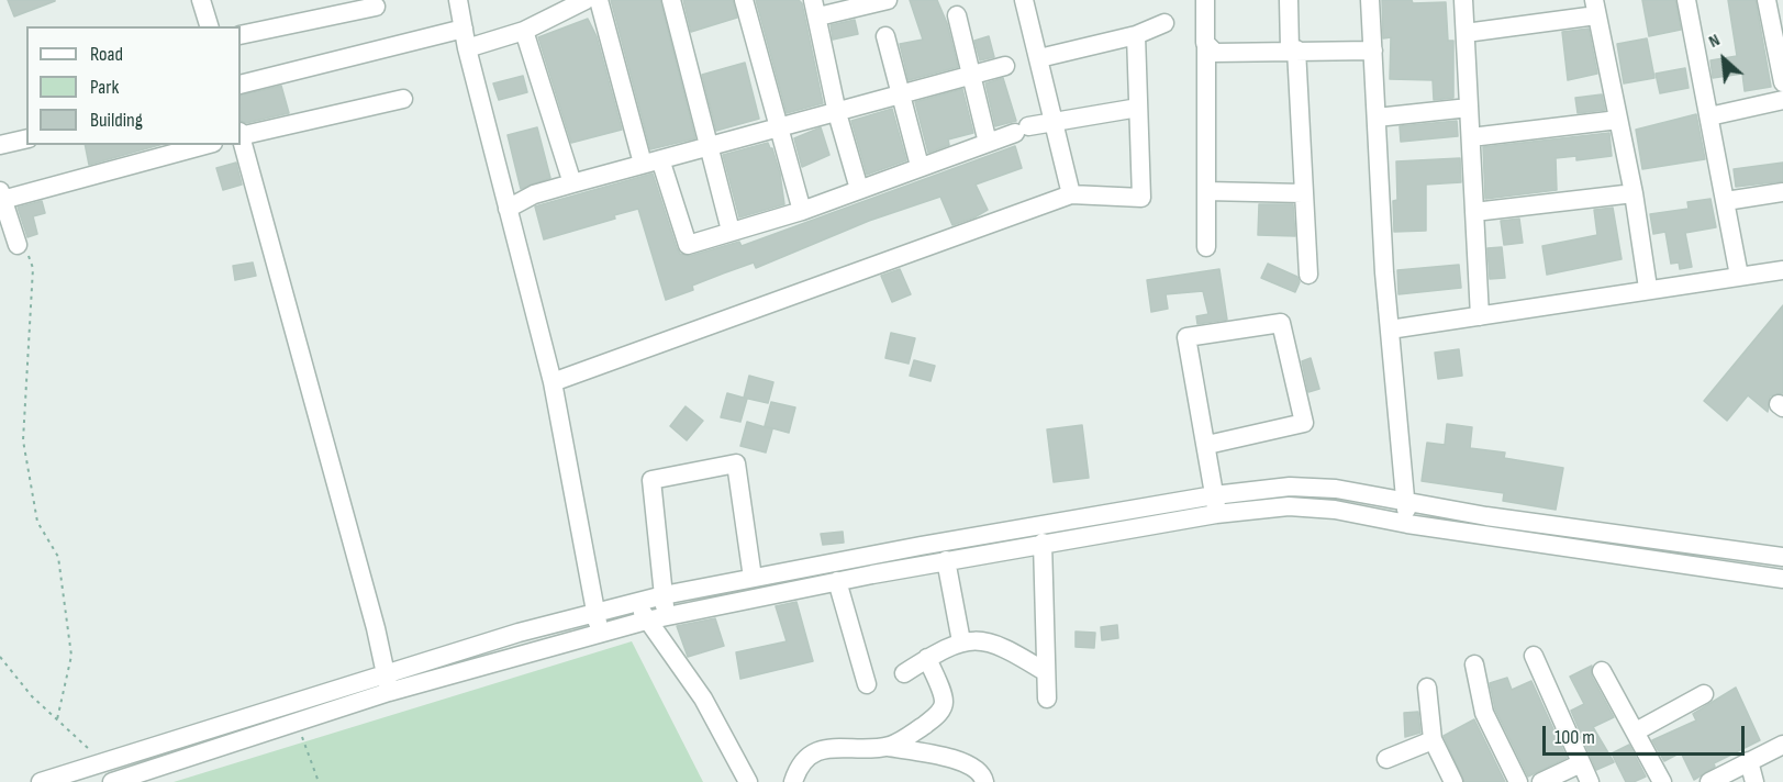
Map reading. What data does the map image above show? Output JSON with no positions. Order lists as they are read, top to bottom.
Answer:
{
  "legend": ["Road", "Park", "Building"],
  "scale_bar": "100 m",
  "north": "top left"
}
